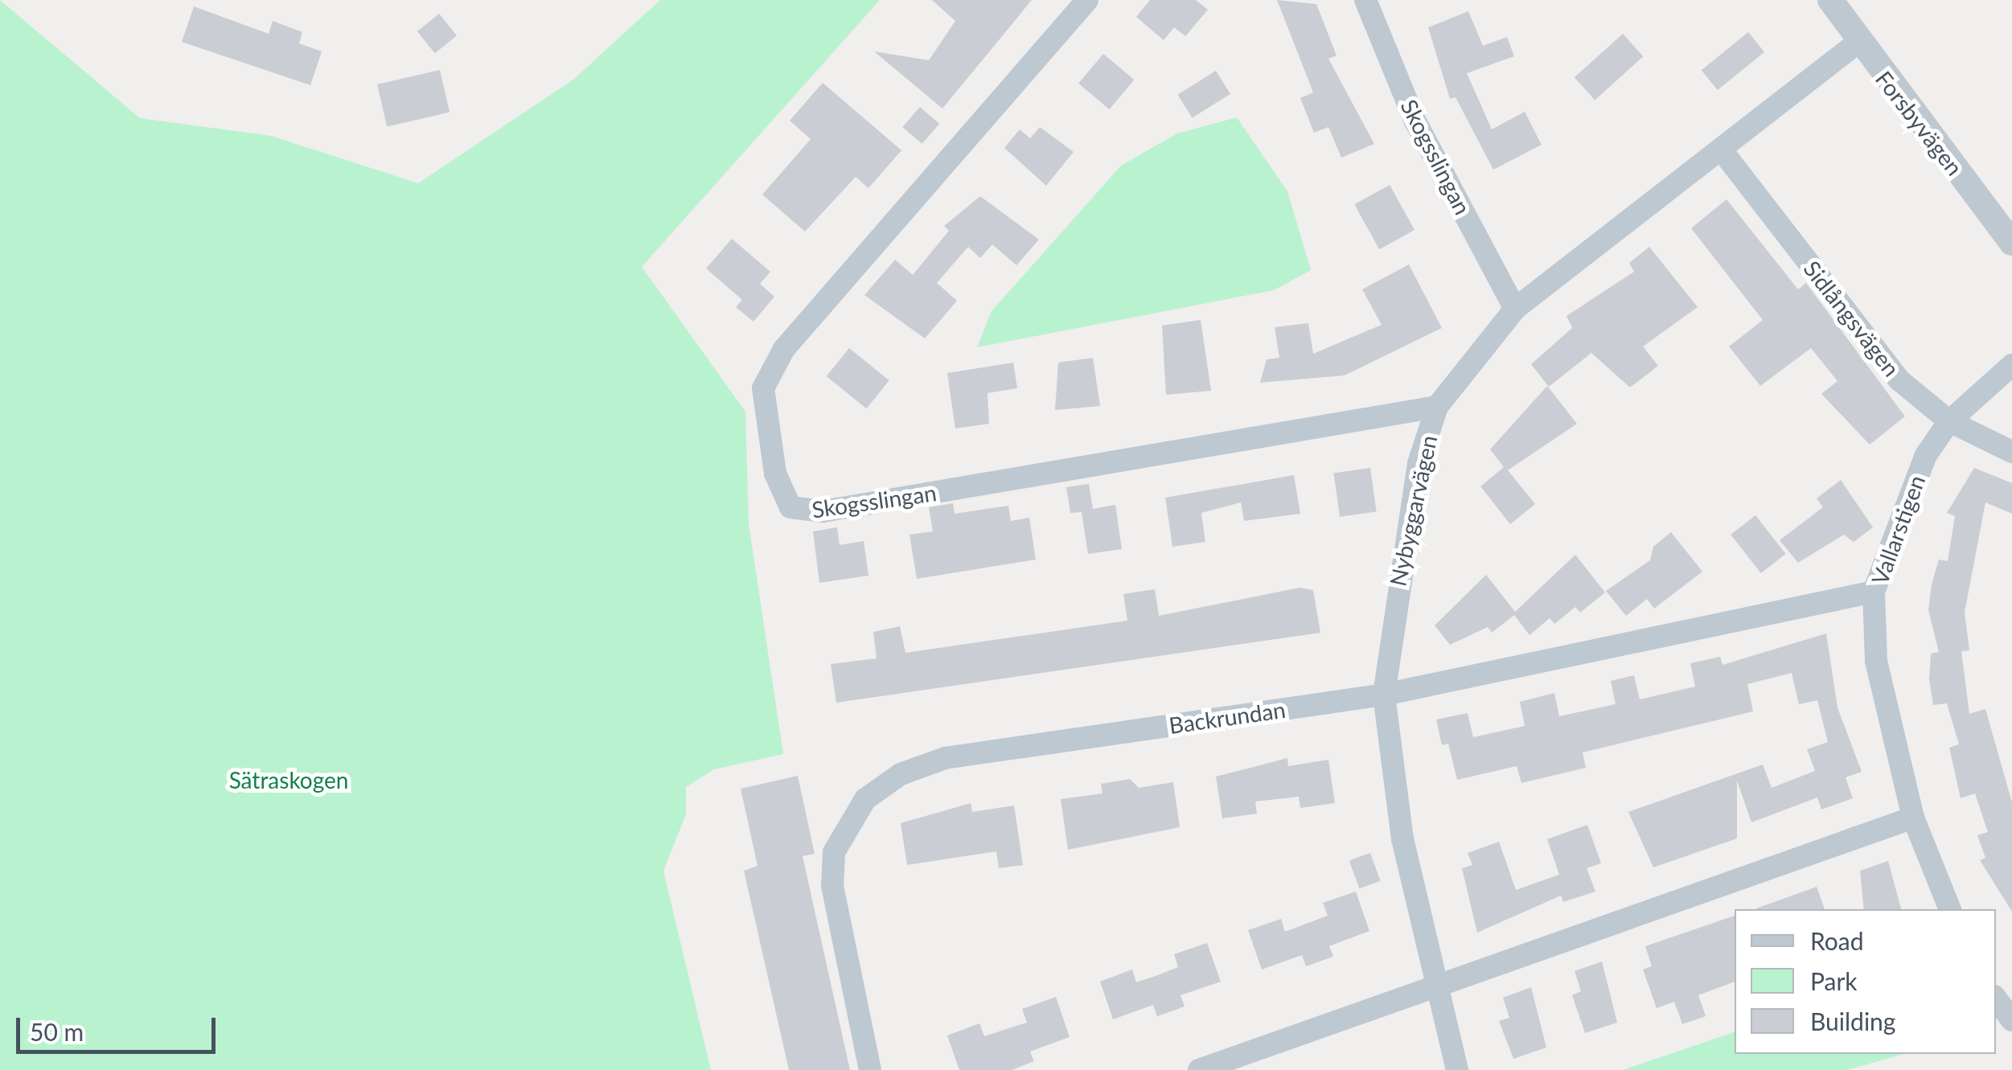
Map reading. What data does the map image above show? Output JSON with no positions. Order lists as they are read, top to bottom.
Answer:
{
  "streets": {
    "street": [
      "Forsbyvägen",
      "Skogsslingan",
      "Sidlångsvägen",
      "Nybyggarvägen",
      "Vallarstigen",
      "Backrundan"
    ]
  },
  "crossings": [
    ["Forsbyvägen", "Nybyggarvägen"],
    ["Skogsslingan", "Nybyggarvägen"],
    ["Sidlångsvägen", "Nybyggarvägen"],
    ["Sidlångsvägen", "Vallarstigen"],
    ["Nybyggarvägen", "Backrundan"],
    ["Vallarstigen", "Backrundan"]
  ],
  "parks": ["Sätraskogen"],
  "legend": ["Road", "Park", "Building"],
  "scale_bar": "50 m"
}
